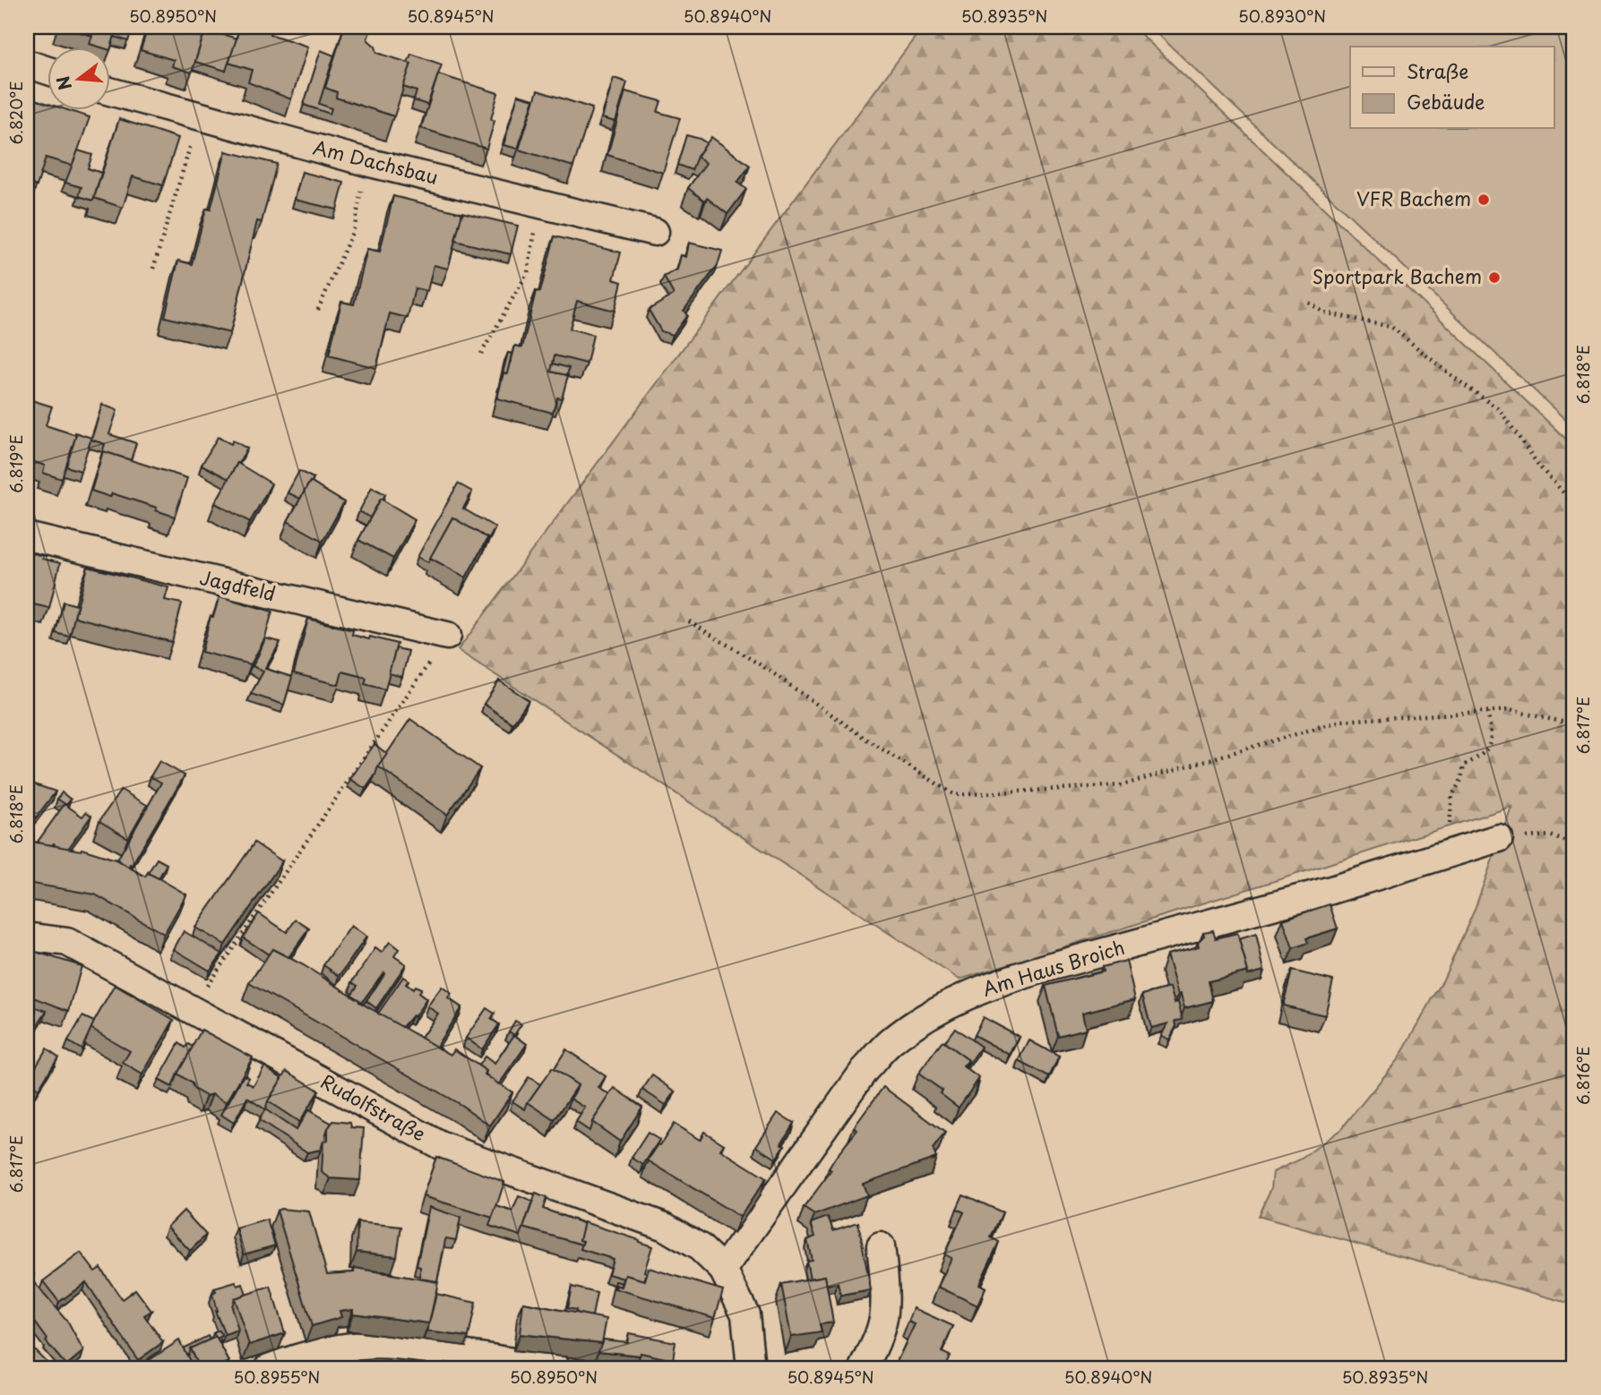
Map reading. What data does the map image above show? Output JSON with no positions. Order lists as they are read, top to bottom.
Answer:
{
  "streets": {
    "street": [
      "Am Dachsbau",
      "Jagdfeld",
      "Am Haus Broich",
      "Rudolfstraße"
    ]
  },
  "crossings": [
    ["Am Haus Broich", "Rudolfstraße"]
  ],
  "places": ["VFR Bachem", "Sportpark Bachem"],
  "legend": ["Straße", "Gebäude"],
  "north": "left",
  "coordinates": [
    "50.8950°N",
    "50.8945°N",
    "50.8940°N",
    "50.8935°N",
    "50.8930°N",
    "6.820°E",
    "6.818°E",
    "6.819°E",
    "6.817°E",
    "6.816°E",
    "50.8955°N"
  ]
}
